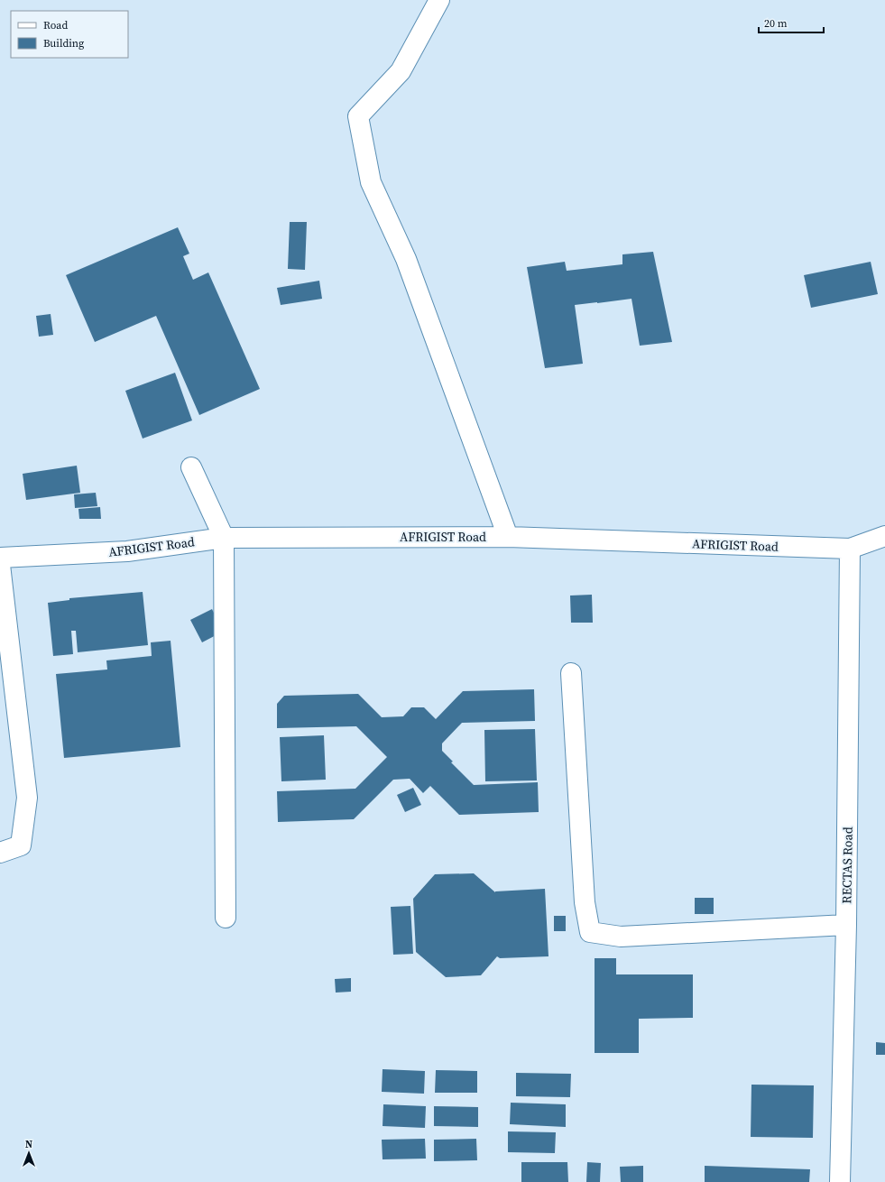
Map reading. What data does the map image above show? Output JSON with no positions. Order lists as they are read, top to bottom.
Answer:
{
  "streets": {
    "street": ["AFRIGIST Road", "RECTAS Road"]
  },
  "crossings": [
    ["AFRIGIST Road", "RECTAS Road"]
  ],
  "legend": ["Road", "Building"],
  "scale_bar": "20 m",
  "north": "top"
}
